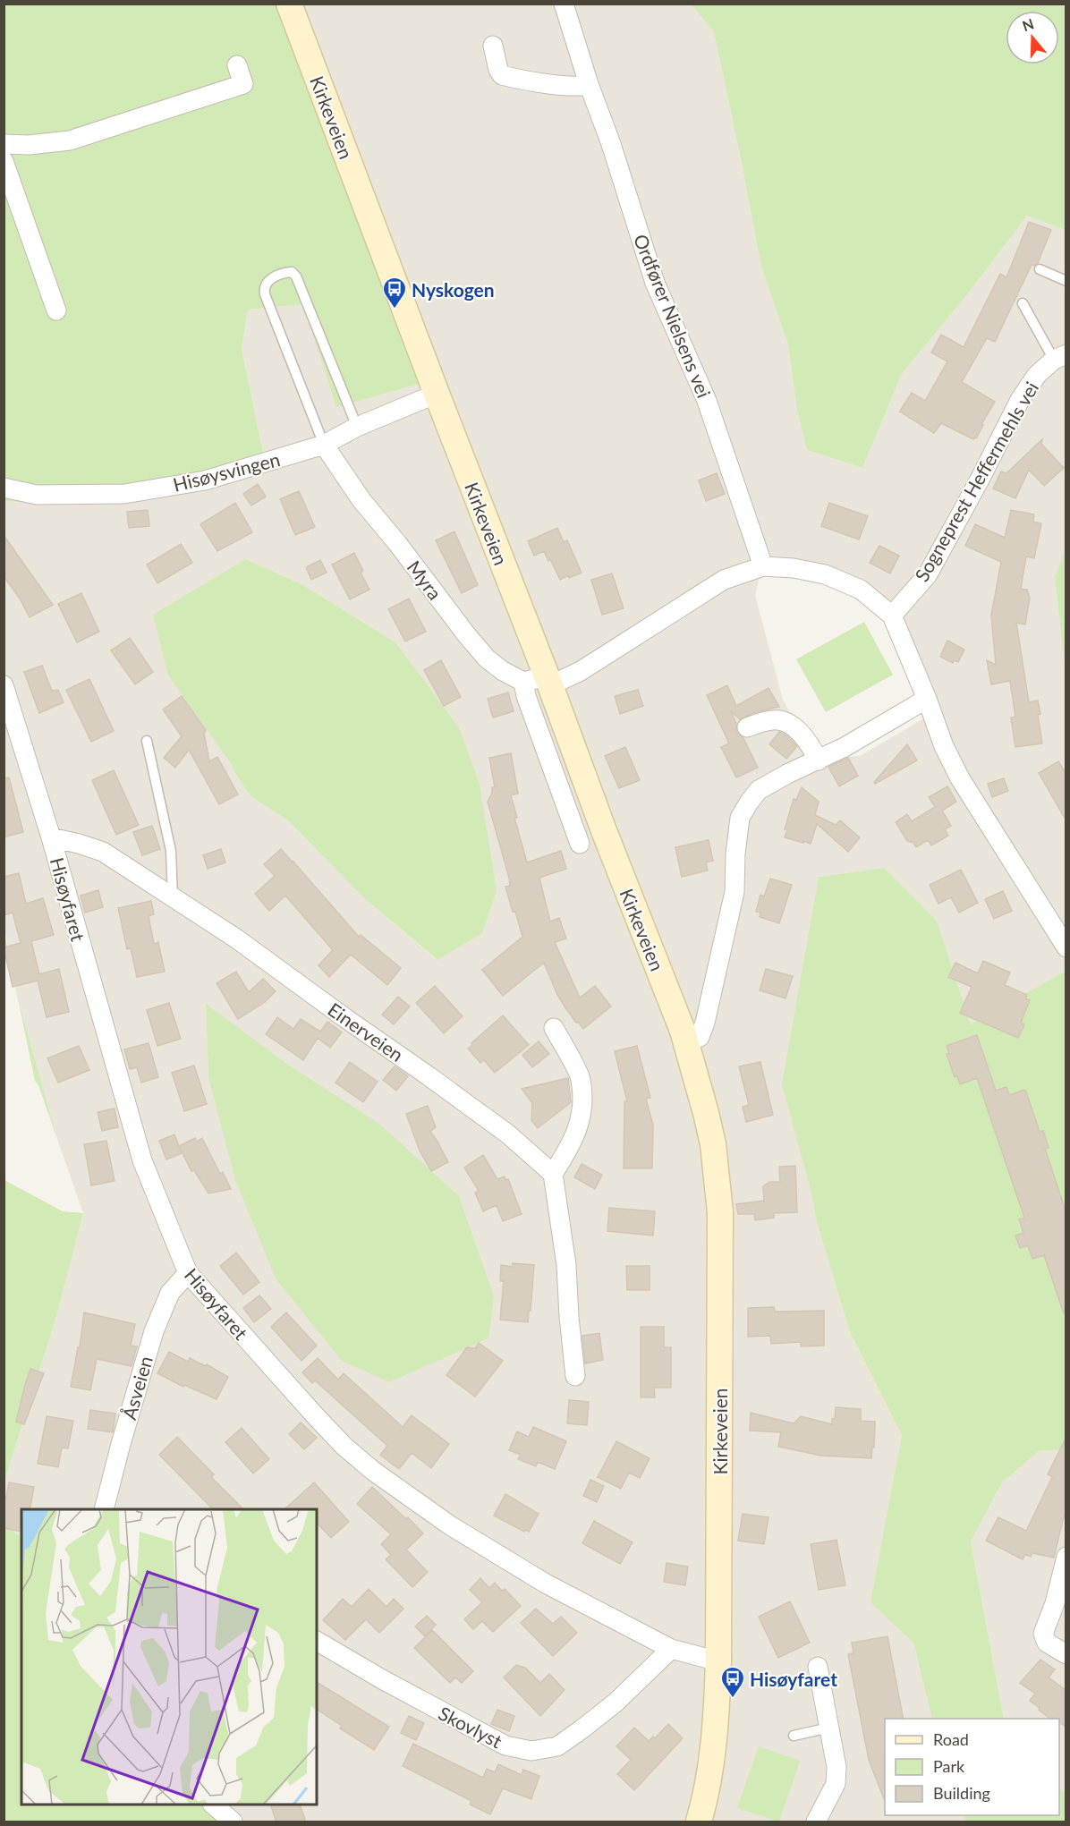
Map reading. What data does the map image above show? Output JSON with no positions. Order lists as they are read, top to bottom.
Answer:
{
  "streets": {
    "main road": ["Kirkeveien"],
    "street": [
      "Ordfører Nielsens vei",
      "Hisøysvingen",
      "Sogneprest Heffermehls vei",
      "Myra",
      "Hisøyfaret",
      "Einerveien",
      "Åsveien",
      "Skovlyst"
    ]
  },
  "crossings": [
    ["Kirkeveien", "Hisøysvingen"],
    ["Kirkeveien", "Myra"],
    ["Kirkeveien", "Hisøyfaret"],
    ["Hisøysvingen", "Myra"],
    ["Hisøyfaret", "Einerveien"],
    ["Hisøyfaret", "Åsveien"],
    ["Hisøyfaret", "Skovlyst"]
  ],
  "places": {
    "bus stop": ["Nyskogen", "Hisøyfaret"]
  },
  "legend": ["Road", "Park", "Building"],
  "north": "top"
}
